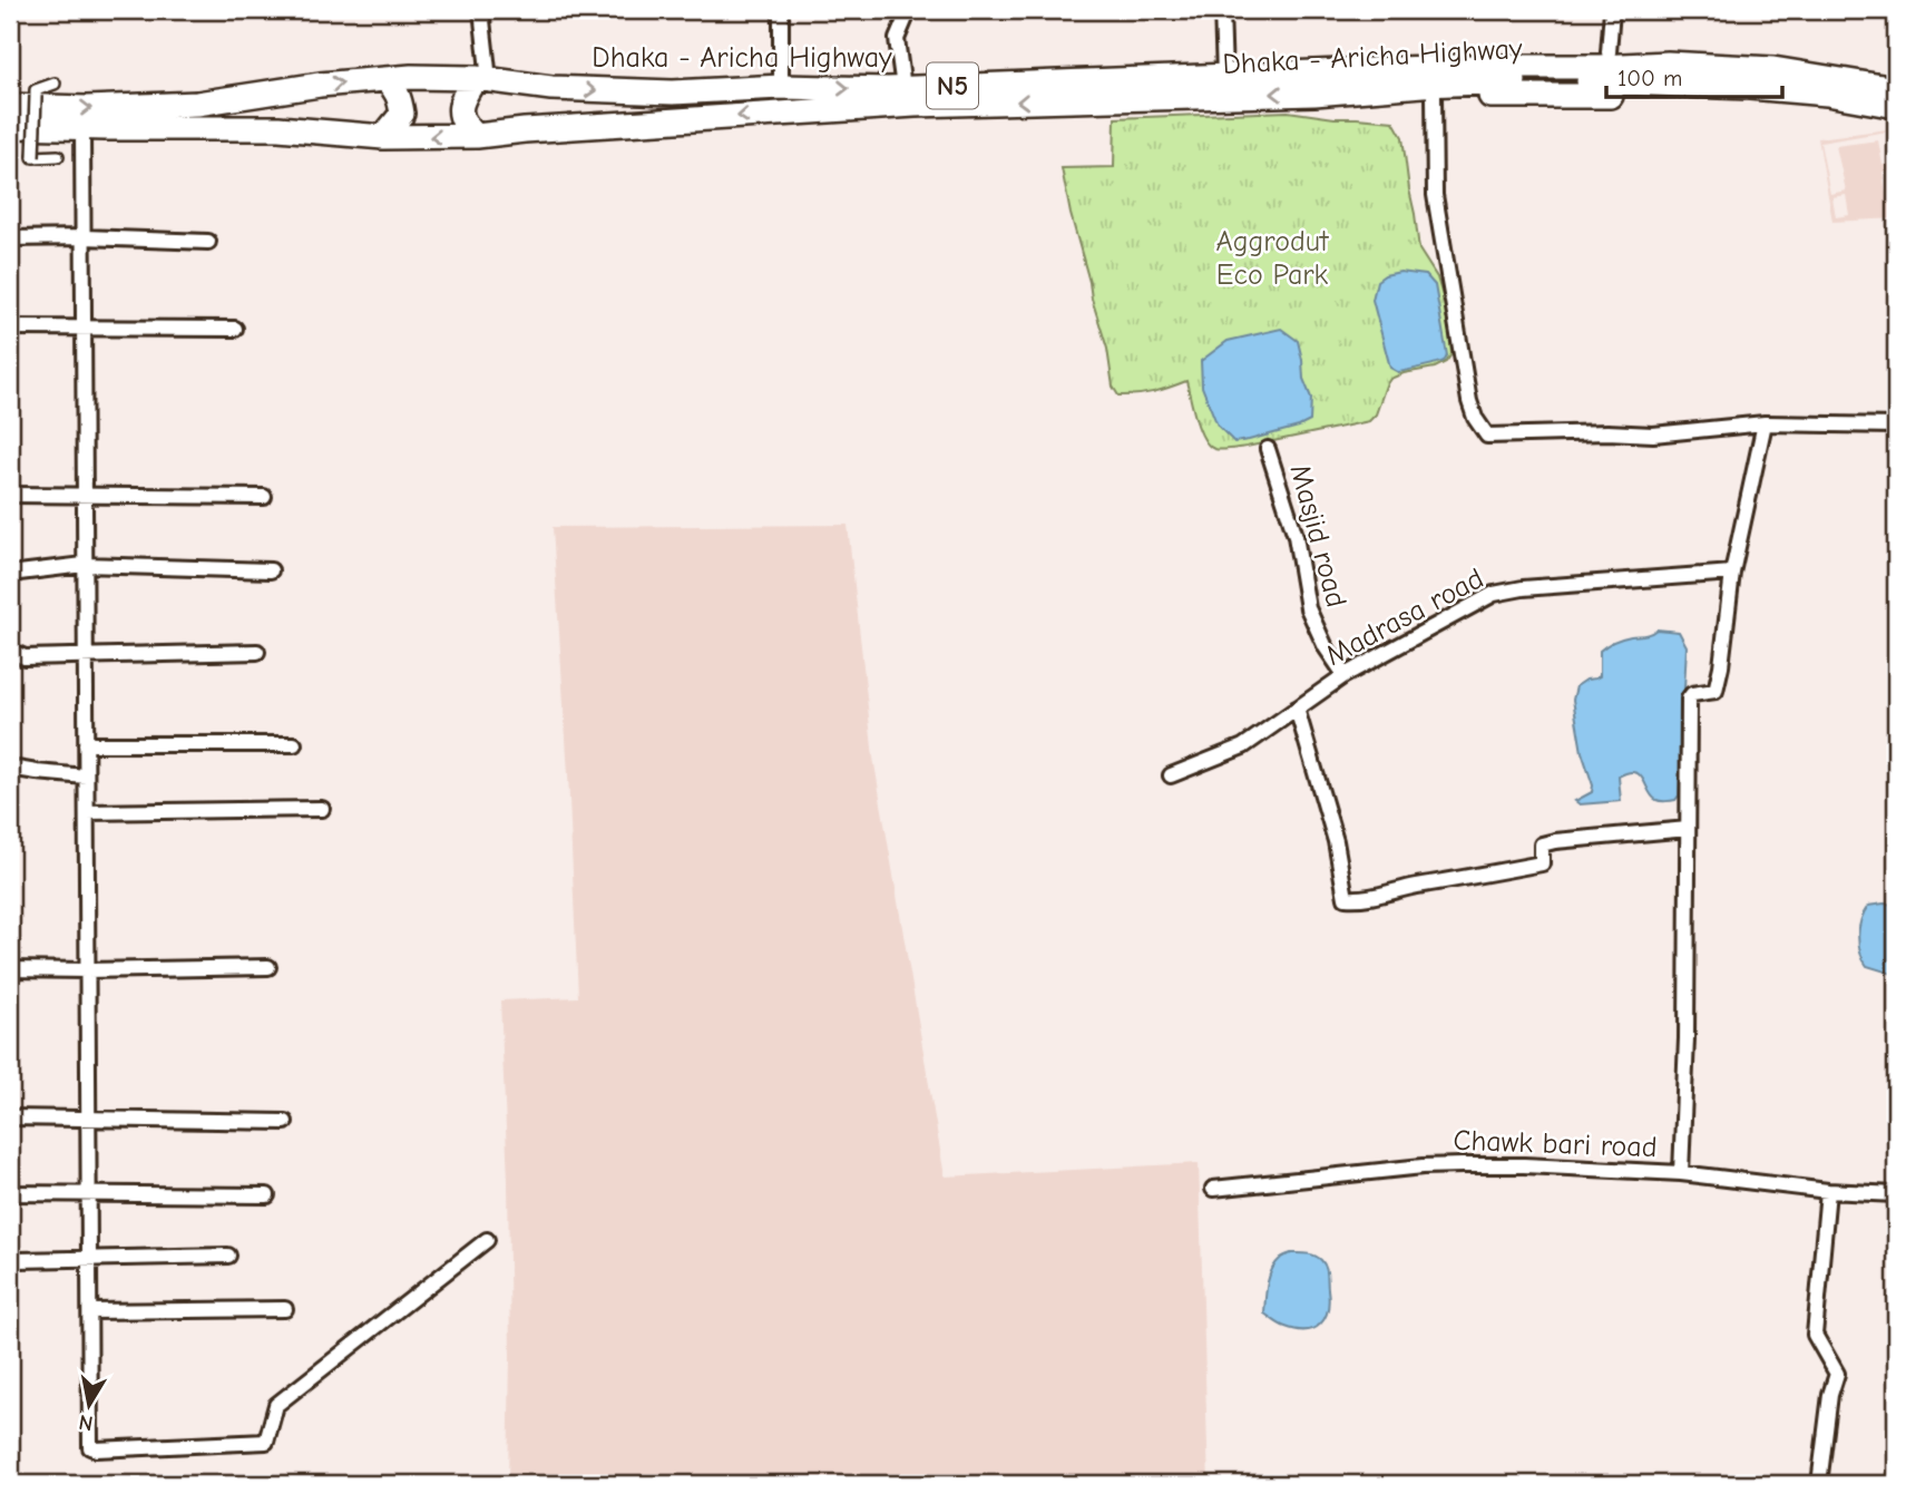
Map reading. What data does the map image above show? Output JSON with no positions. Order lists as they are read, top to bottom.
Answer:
{
  "streets": {
    "highway": ["Dhaka - Aricha Highway", "N5"],
    "street": ["Masjid road", "Madrasa road", "Chawk bari road"]
  },
  "crossings": [
    ["Masjid road", "Madrasa road"]
  ],
  "parks": ["Aggrodut Eco Park"],
  "scale_bar": "100 m",
  "north": "bottom"
}
